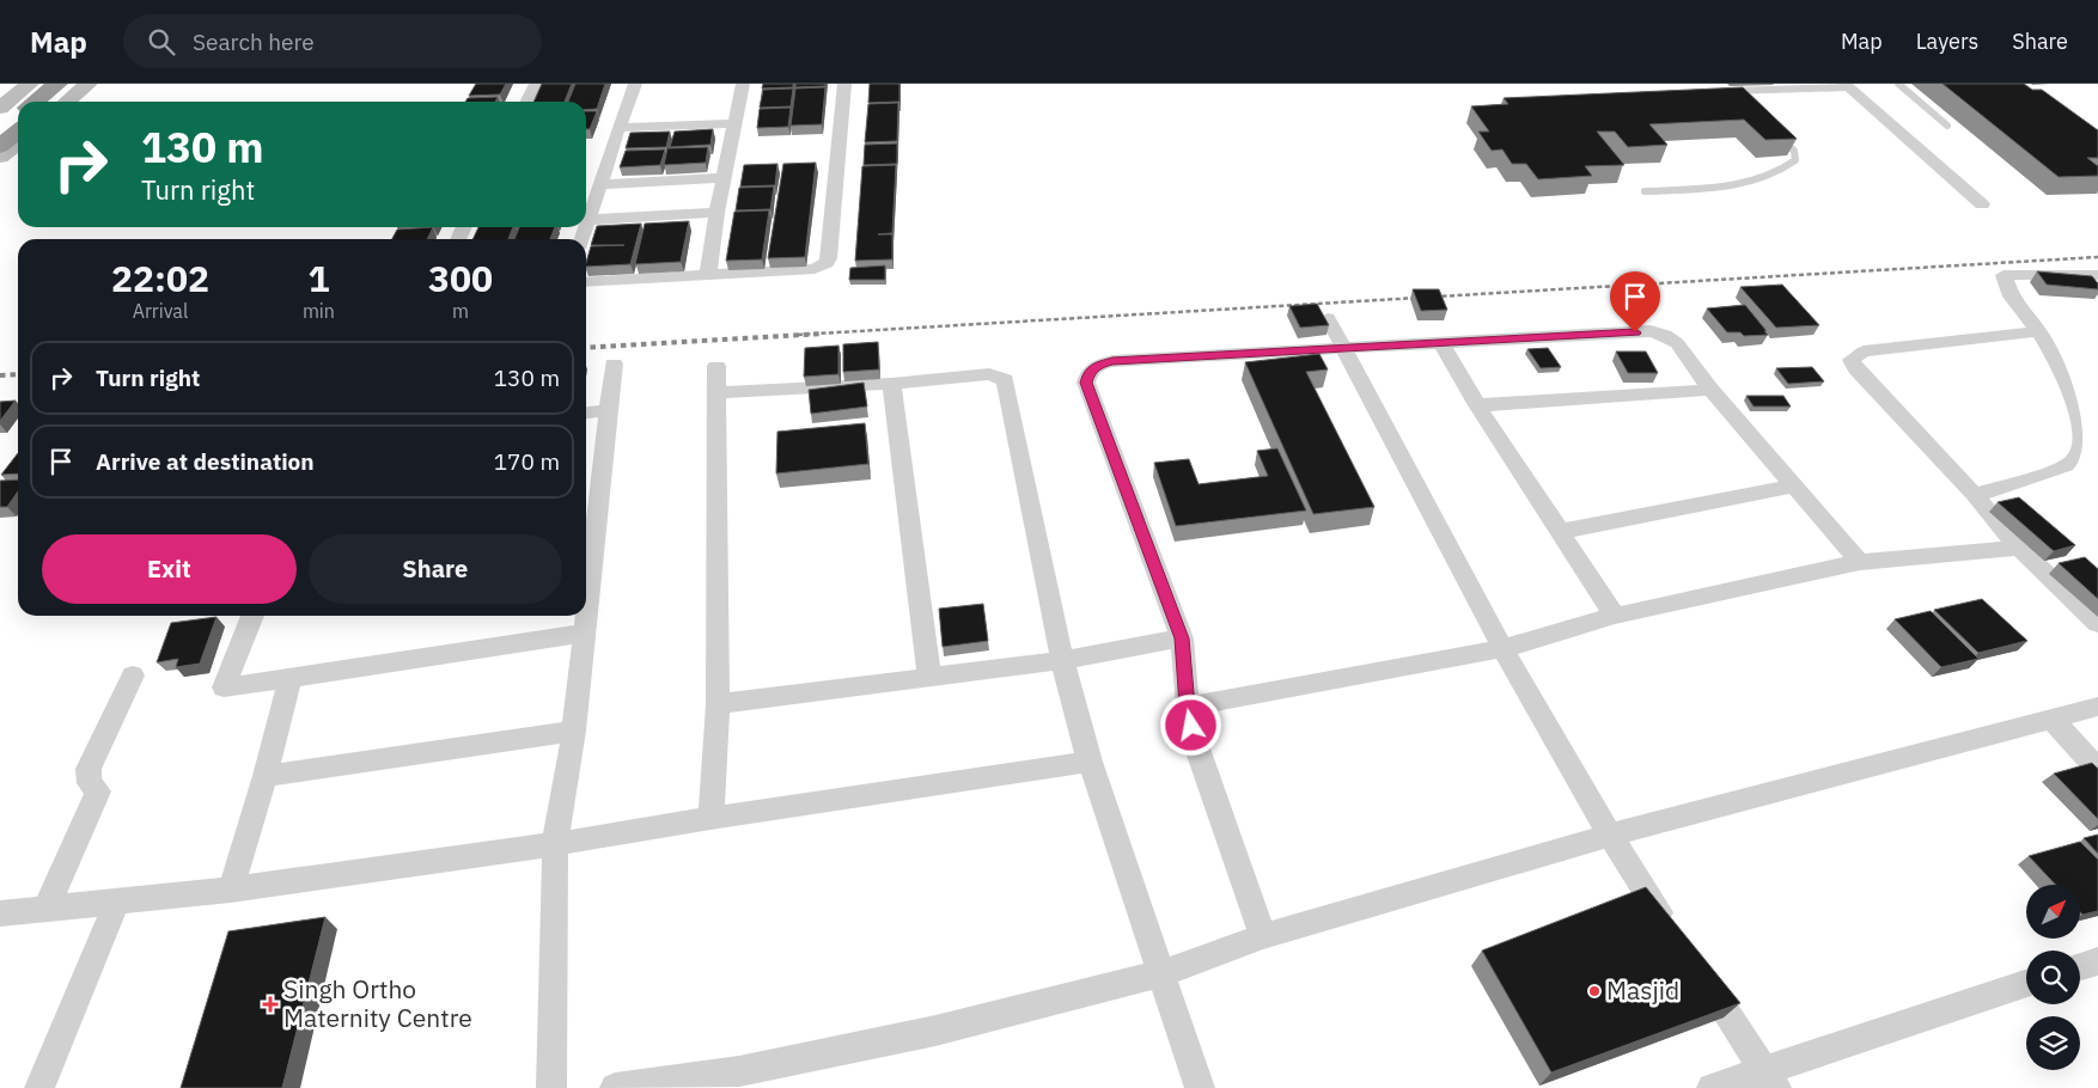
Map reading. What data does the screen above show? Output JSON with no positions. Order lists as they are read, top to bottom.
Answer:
{
  "places": {
    "other": ["Masjid"],
    "health": ["Singh Ortho Maternity Centre"]
  },
  "north": "top right",
  "page": {
    "header": "Map",
    "search": "Search here",
    "nav": ["Map", "Layers", "Share"],
    "turn": ["130 m", "Turn right"],
    "eta": [
      "22:02",
      "Arrival",
      "1",
      "min",
      "300",
      "m"
    ],
    "list": [
      {
        "name": "Turn right",
        "value": "130 m"
      },
      {
        "name": "Arrive at destination",
        "value": "170 m"
      }
    ],
    "buttons": ["Exit", "Share"]
  }
}
